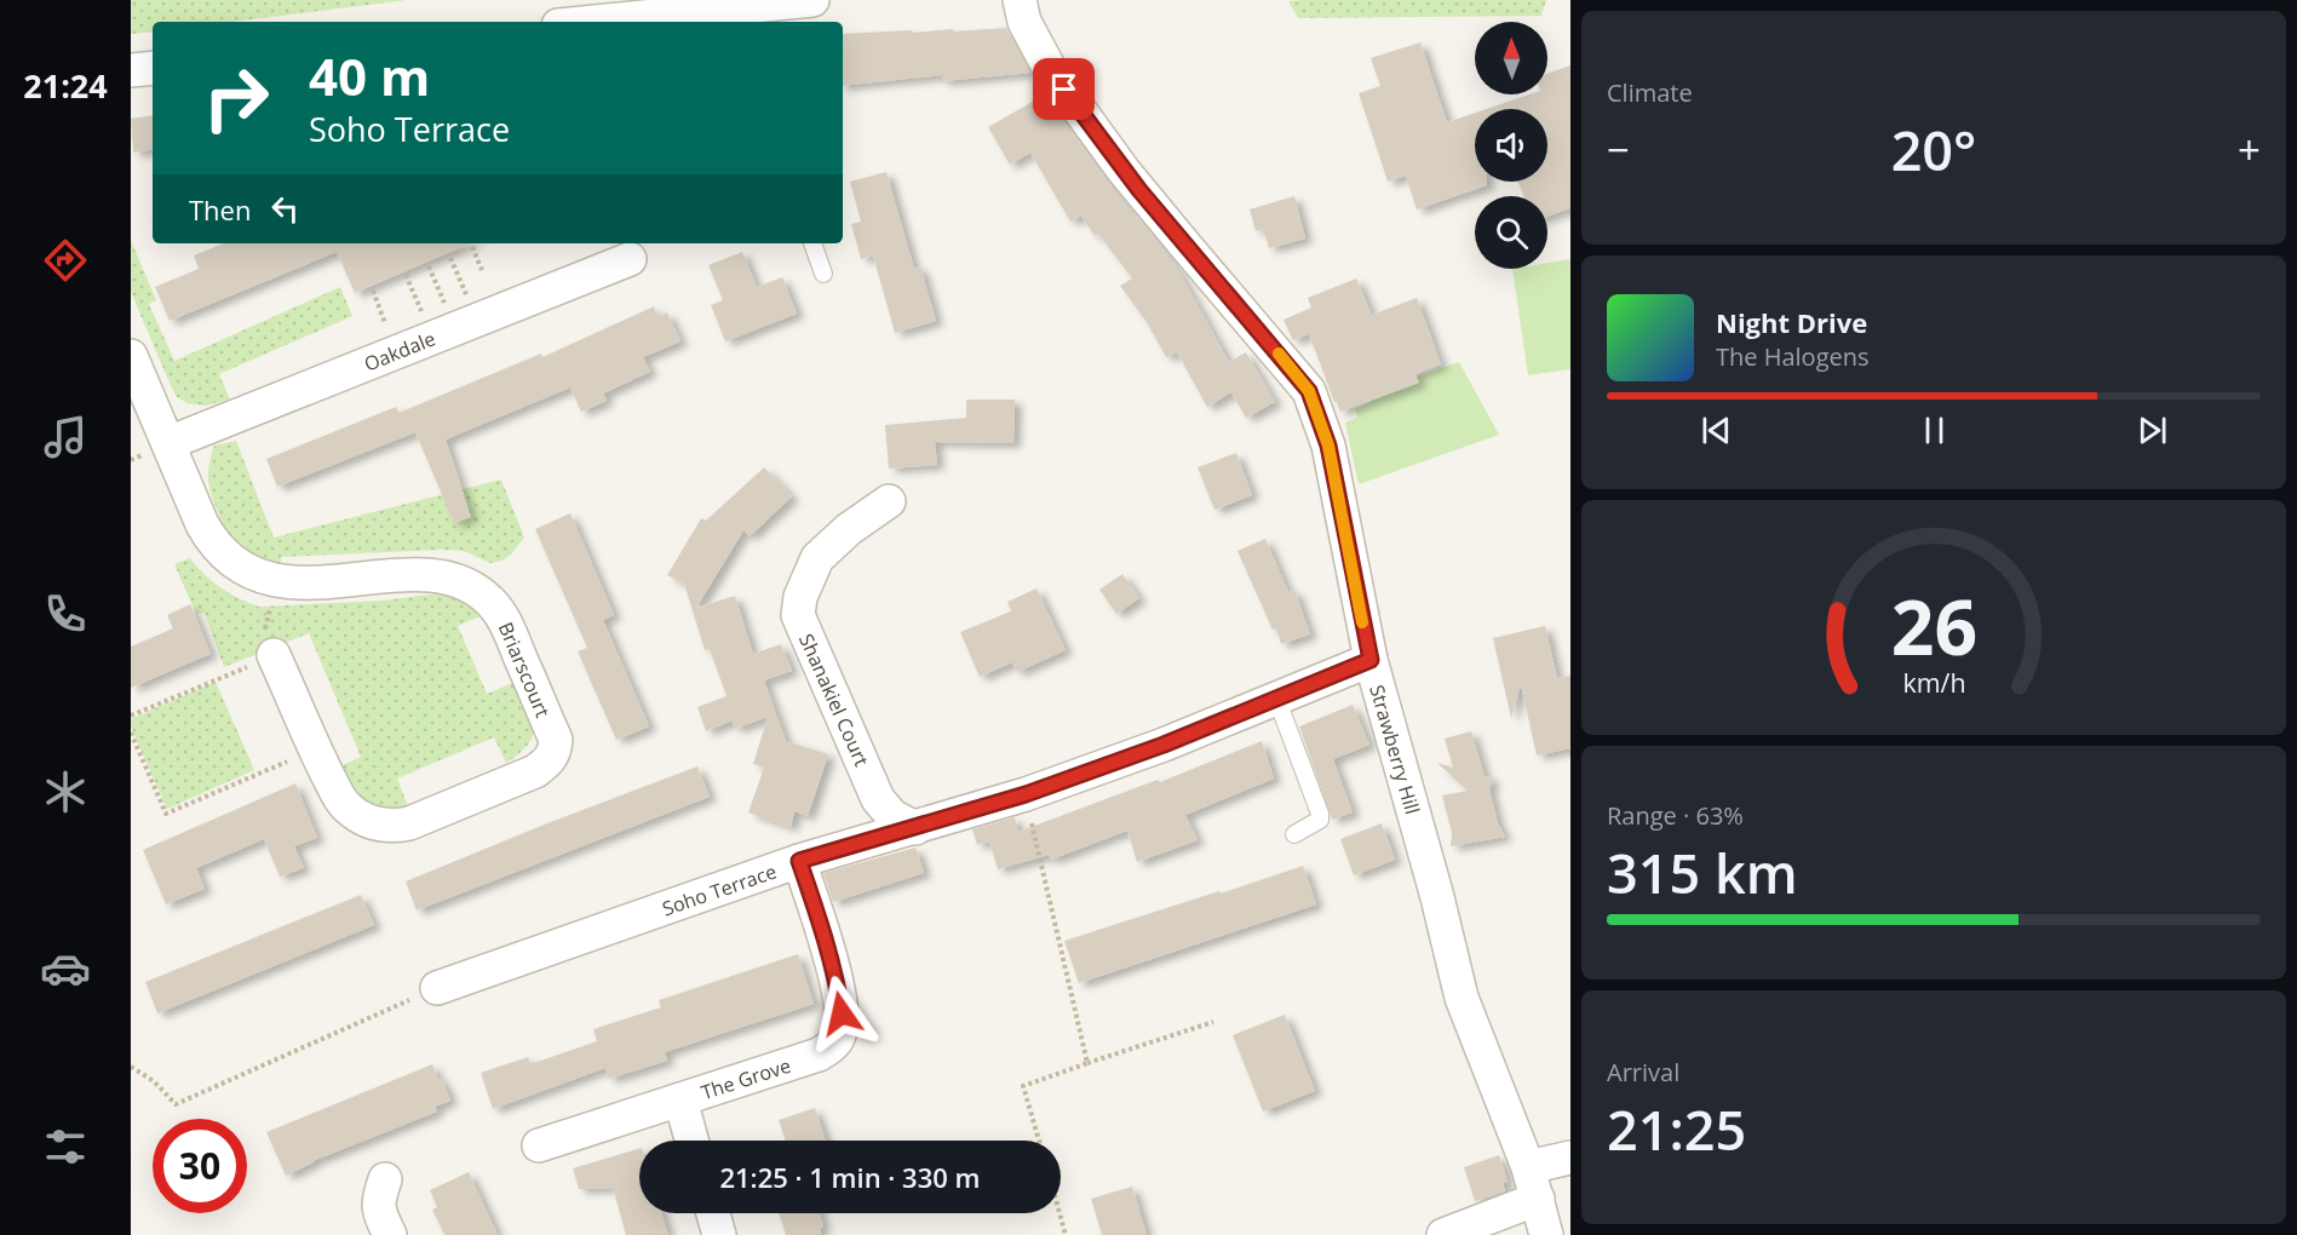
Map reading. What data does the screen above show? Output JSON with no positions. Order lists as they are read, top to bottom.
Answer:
{
  "streets": {
    "street": [
      "Oakdale",
      "Briarscourt",
      "Shanakiel Court",
      "Strawberry Hill",
      "Soho Terrace",
      "The Grove"
    ]
  },
  "crossings": [
    ["Oakdale", "Briarscourt"],
    ["Shanakiel Court", "Soho Terrace"],
    ["Strawberry Hill", "Soho Terrace"],
    ["Soho Terrace", "The Grove"]
  ],
  "north": "top",
  "page": {
    "tabs": "21:24",
    "tile": [
      "Climate",
      ["Range · 63%", "315 km"],
      ["Arrival", "21:25"]
    ],
    "turn": ["40 m", "Soho Terrace"],
    "heat": ["−", "20°", "+"],
    "then": "Then",
    "song": ["Night Drive", "The Halogens"],
    "limit": "30",
    "trip": "21:25 · 1 min · 330 m",
    "gauge": ["26", "km/h"]
  }
}
